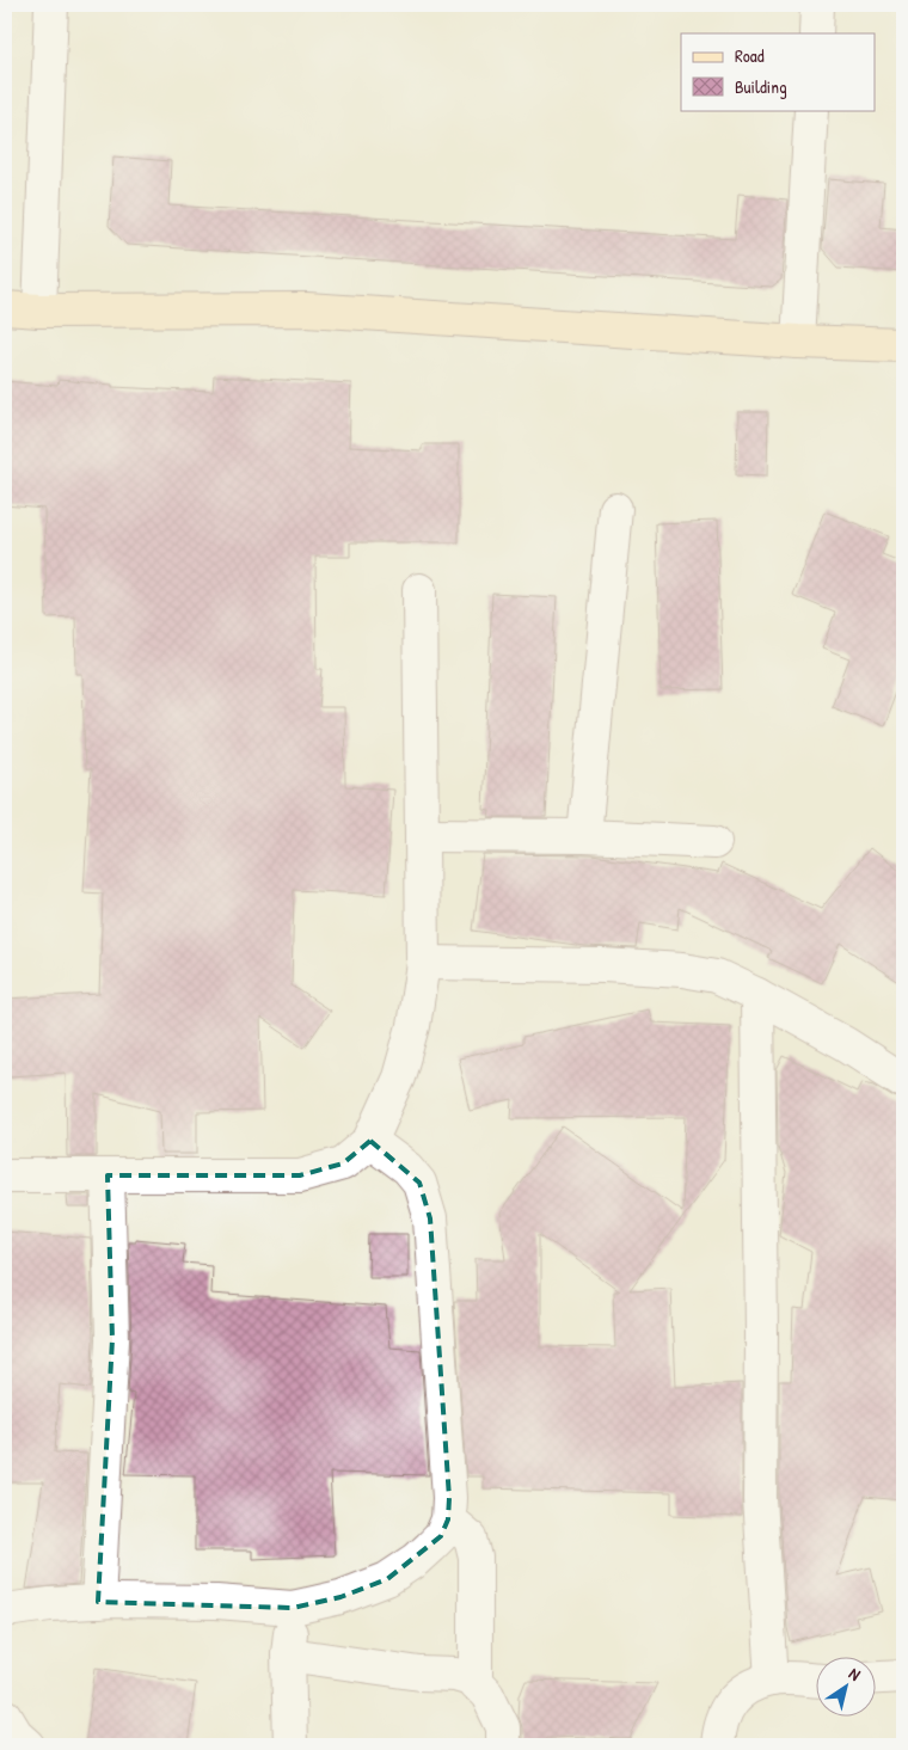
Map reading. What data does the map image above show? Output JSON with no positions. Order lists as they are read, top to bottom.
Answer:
{
  "legend": ["Road", "Building"],
  "north": "top right"
}
